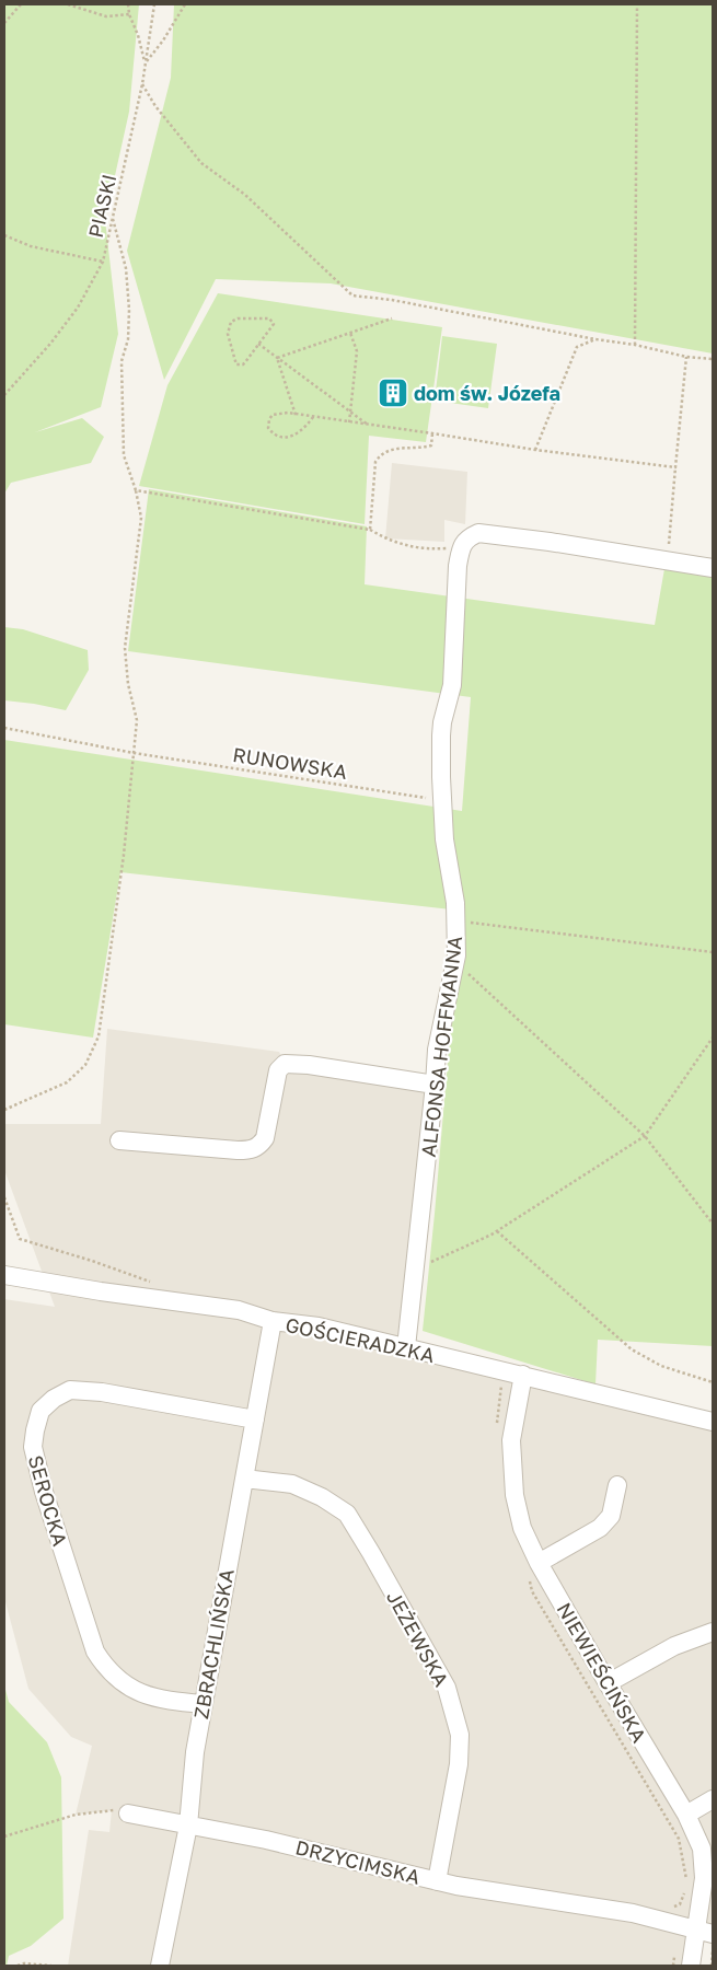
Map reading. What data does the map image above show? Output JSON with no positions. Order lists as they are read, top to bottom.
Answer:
{
  "streets": {
    "street": [
      "ALFONSA HOFFMANNA",
      "GOŚCIERADZKA",
      "SEROCKA",
      "JEŻEWSKA",
      "ZBRACHLIŃSKA",
      "NIEWIEŚCIŃSKA",
      "DRZYCIMSKA"
    ],
    "path": ["PIASKI", "RUNOWSKA"]
  },
  "crossings": [
    ["RUNOWSKA", "ALFONSA HOFFMANNA"],
    ["ALFONSA HOFFMANNA", "GOŚCIERADZKA"],
    ["GOŚCIERADZKA", "ZBRACHLIŃSKA"],
    ["GOŚCIERADZKA", "NIEWIEŚCIŃSKA"],
    ["SEROCKA", "ZBRACHLIŃSKA"],
    ["JEŻEWSKA", "ZBRACHLIŃSKA"],
    ["JEŻEWSKA", "DRZYCIMSKA"],
    ["ZBRACHLIŃSKA", "DRZYCIMSKA"],
    ["NIEWIEŚCIŃSKA", "DRZYCIMSKA"]
  ],
  "places": {
    "building": ["dom św. Józefa"]
  }
}
